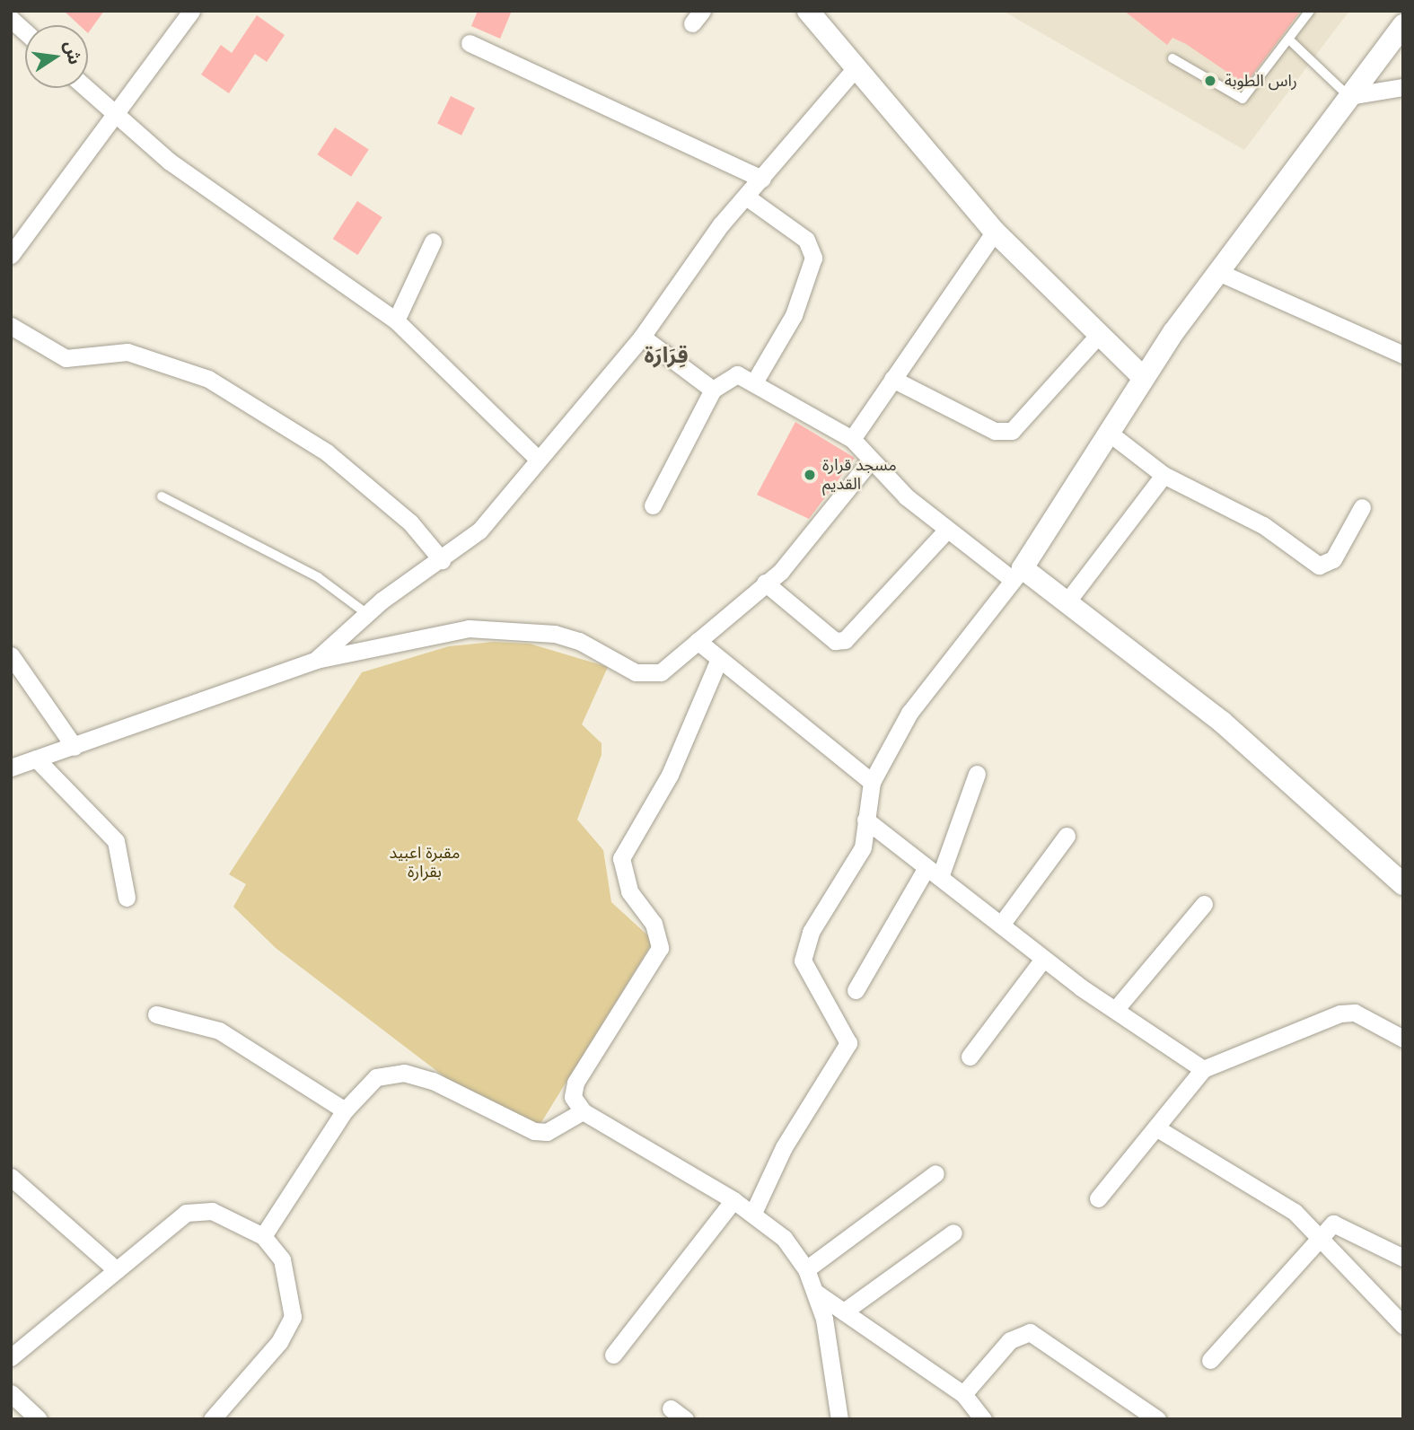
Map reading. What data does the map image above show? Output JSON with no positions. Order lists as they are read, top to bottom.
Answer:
{
  "districts": ["قِرَارَة"],
  "parks": ["مقبرة اعبيد بقرارة"],
  "places": ["راس الطوبة", "مسجد قرارة القديم"],
  "north": "right"
}
